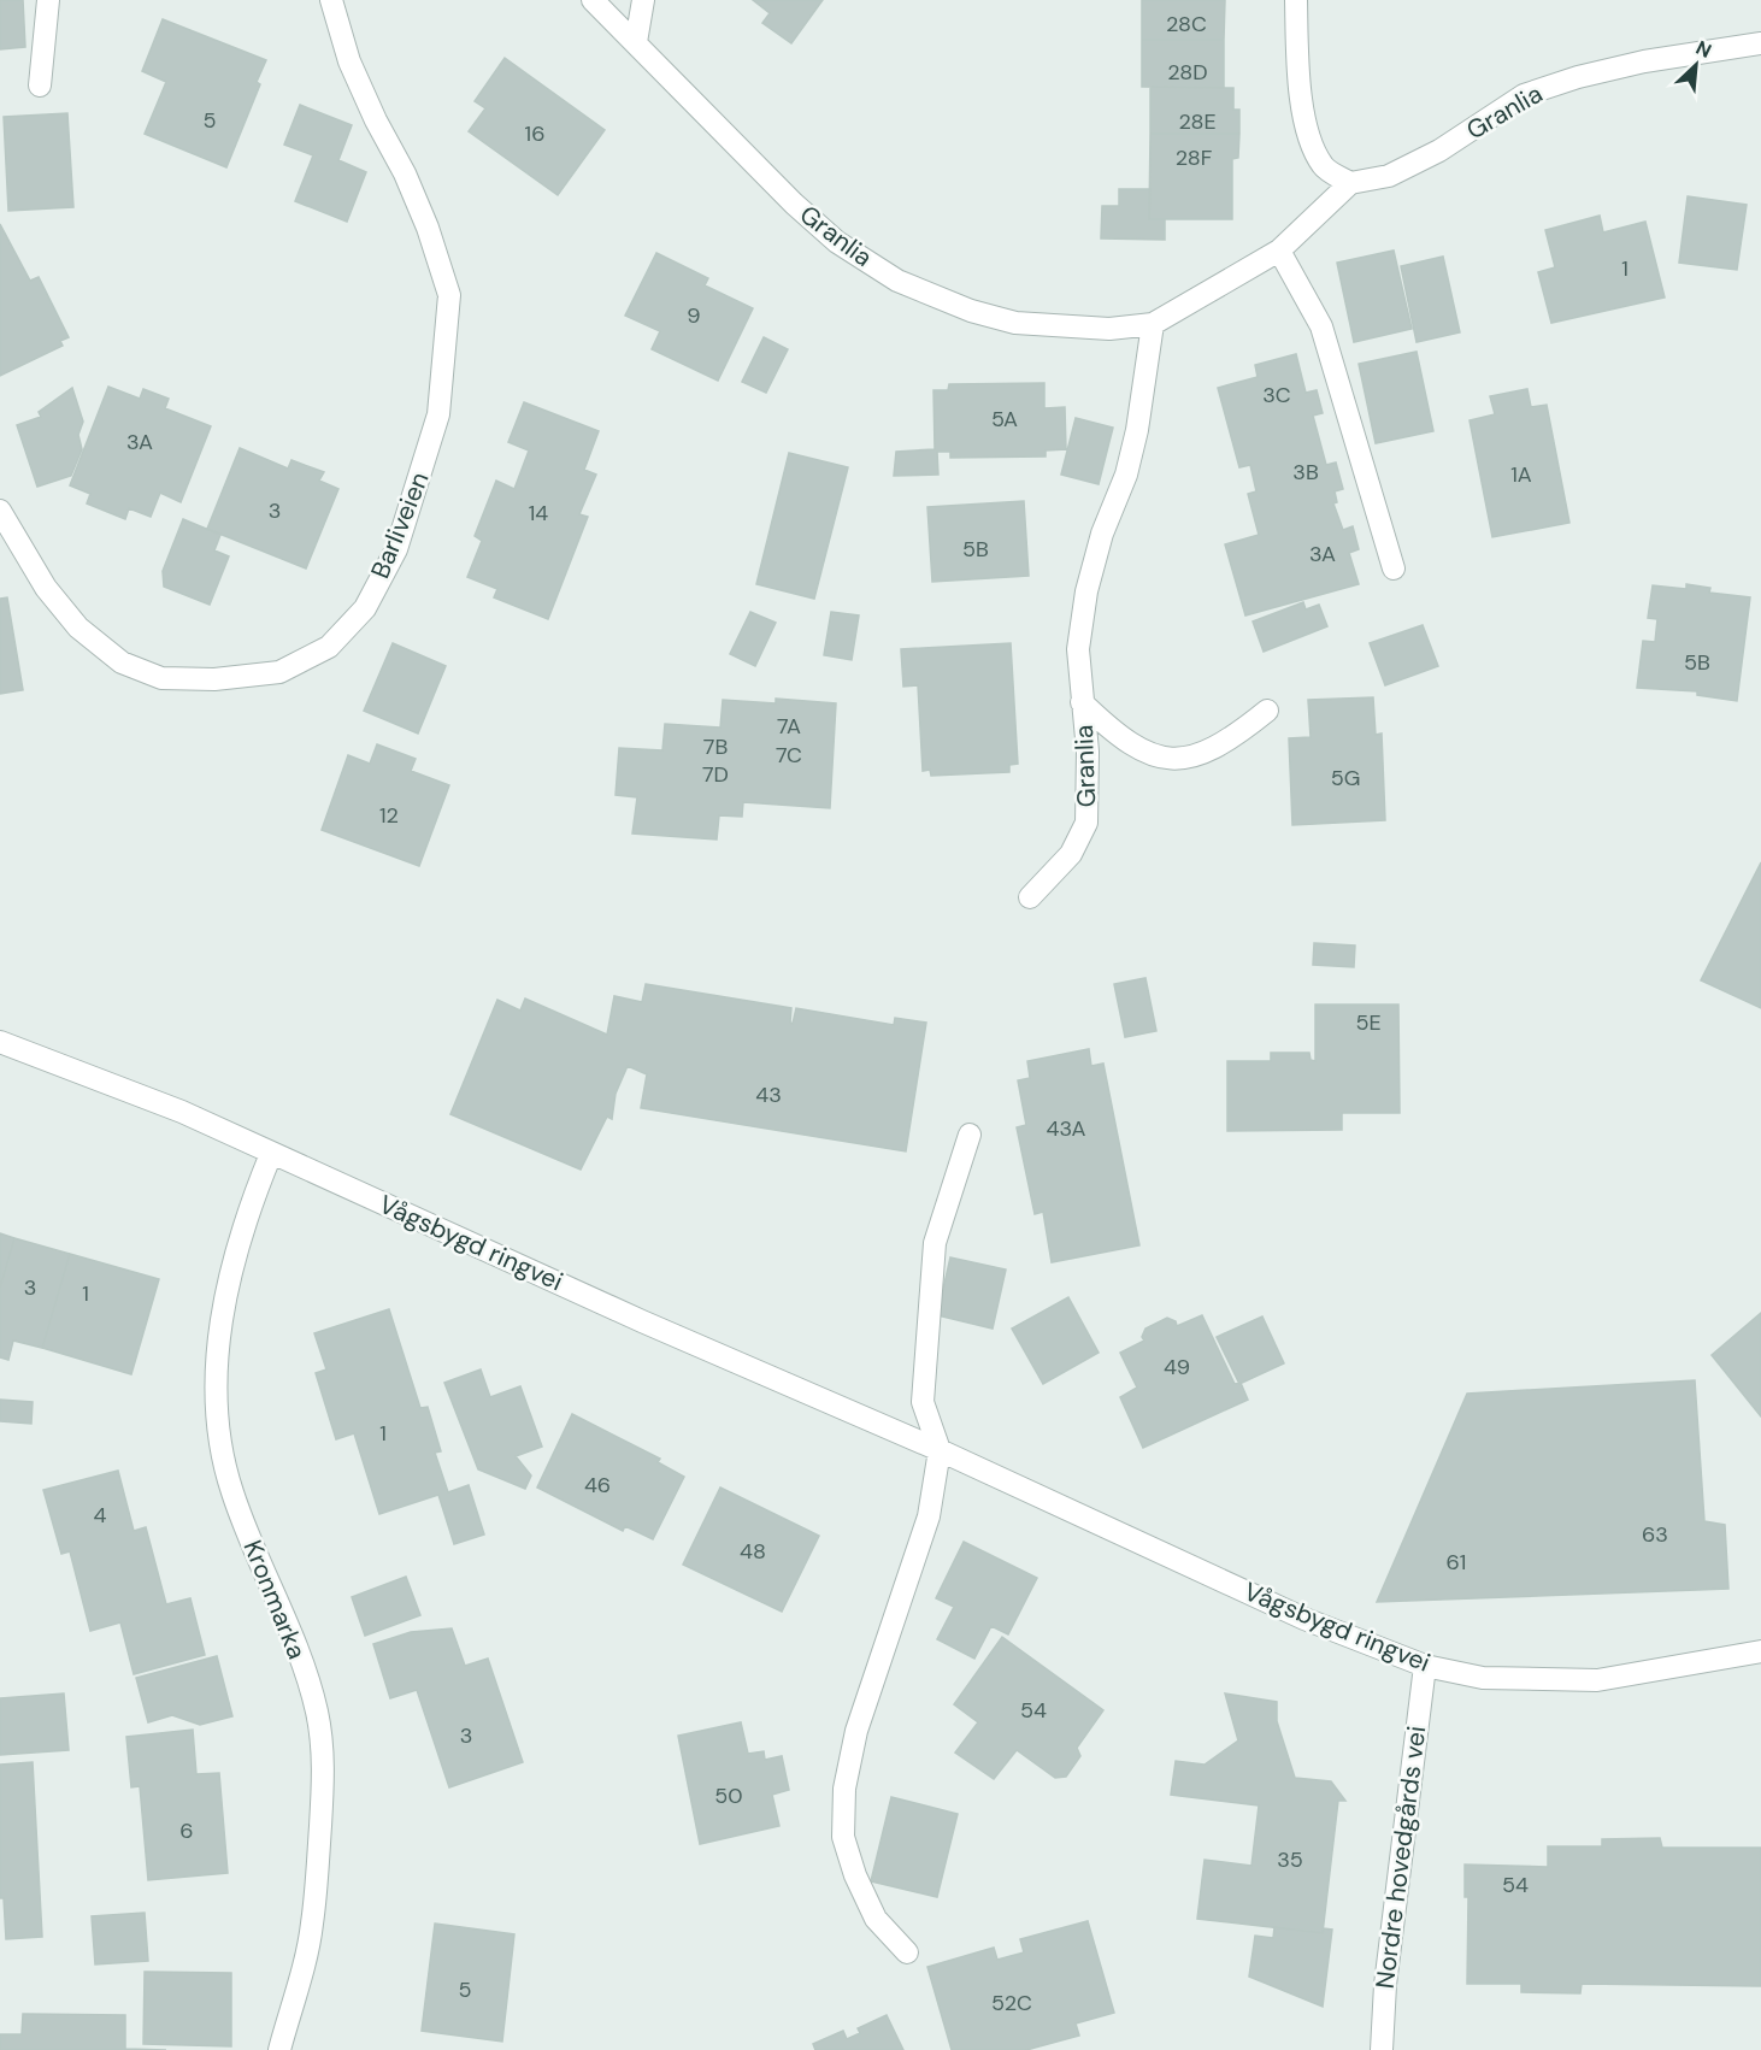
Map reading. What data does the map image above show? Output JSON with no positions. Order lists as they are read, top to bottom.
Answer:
{
  "streets": {
    "street": [
      "Granlia",
      "Barliveien",
      "Vågsbygd ringvei",
      "Kronmarka",
      "Nordre hovedgårds vei"
    ]
  },
  "crossings": [
    ["Vågsbygd ringvei", "Kronmarka"],
    ["Vågsbygd ringvei", "Nordre hovedgårds vei"]
  ],
  "house_numbers": [
    "28C",
    "28D",
    "5",
    "28E",
    "16",
    "28F",
    "1",
    "9",
    "3C",
    "5A",
    "3A",
    "3B",
    "1A",
    "3",
    "14",
    "5B",
    "3A",
    "5B",
    "7A",
    "7B",
    "7C",
    "7D",
    "5G",
    "12",
    "5E",
    "43",
    "43A",
    "3",
    "1",
    "49",
    "1",
    "46",
    "4",
    "63",
    "48",
    "61",
    "54",
    "3",
    "50",
    "6",
    "35",
    "54",
    "5",
    "52C"
  ],
  "north": "top right"
}
